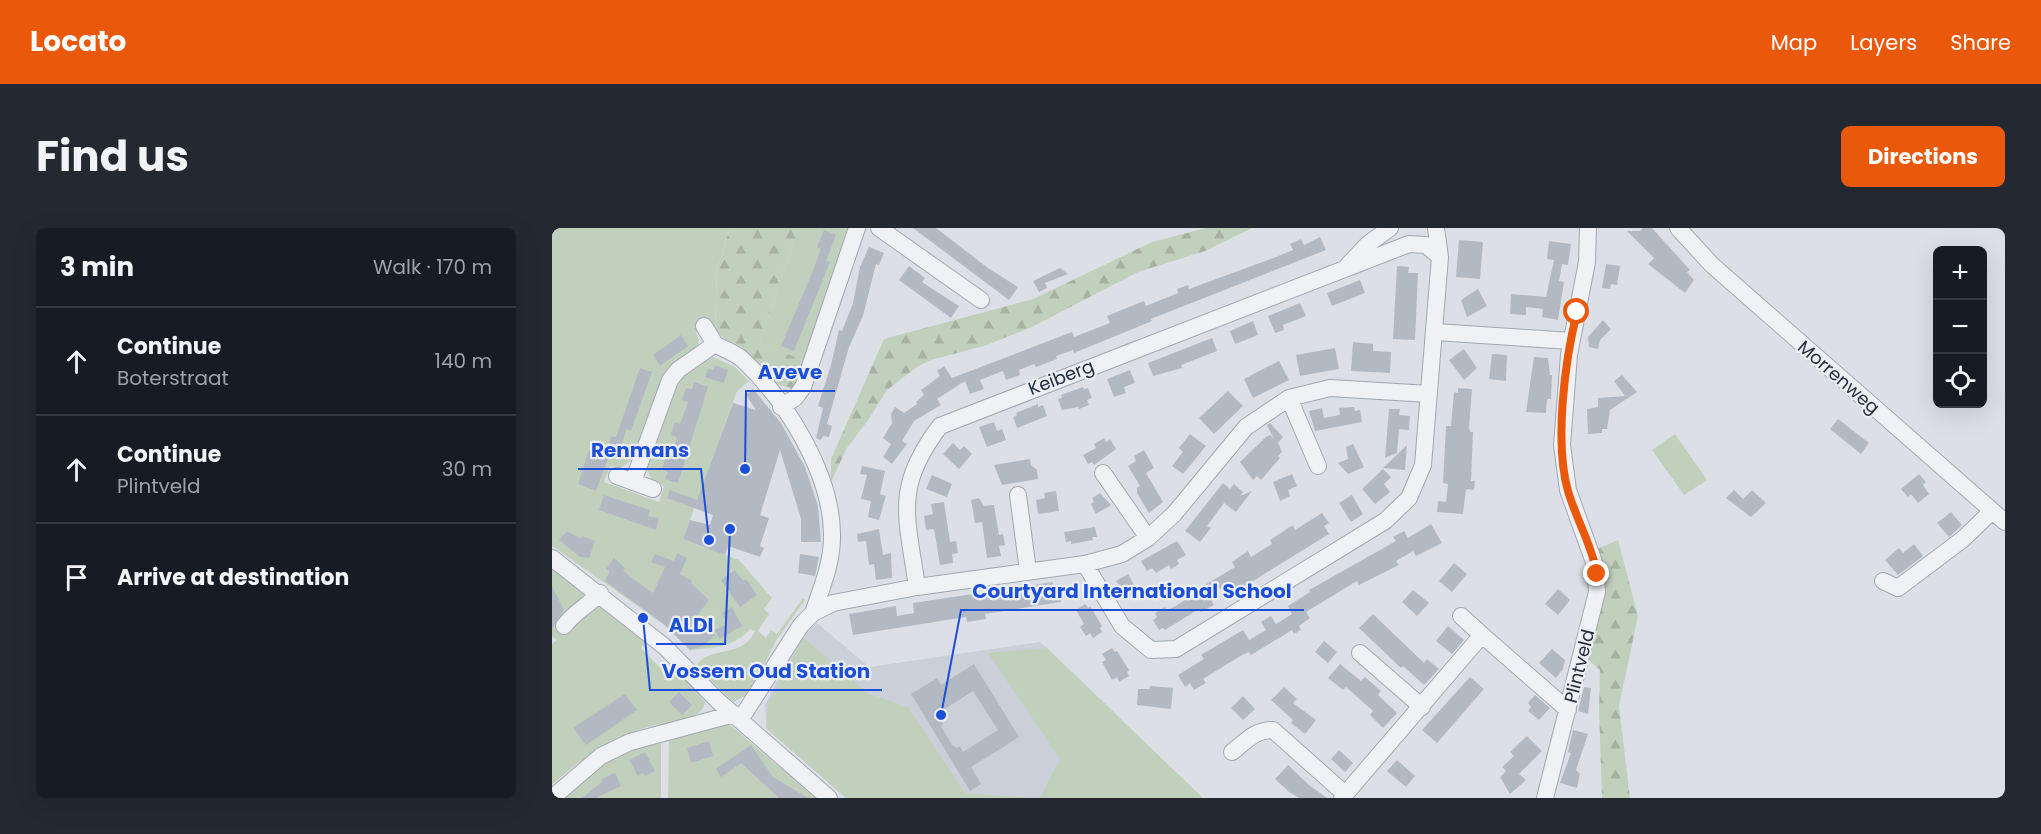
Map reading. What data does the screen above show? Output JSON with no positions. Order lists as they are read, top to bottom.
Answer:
{
  "streets": {
    "street": ["Keiberg", "Morrenweg", "Plintveld"]
  },
  "places": [
    "Aveve",
    "ALDI",
    "Renmans",
    "Vossem Oud Station",
    "Courtyard International School"
  ],
  "page": {
    "header": "Locato",
    "nav": ["Map", "Layers", "Share"],
    "title": "Find us",
    "buttons": "Directions",
    "heading": ["3 min", "Walk · 170 m"],
    "map_buttons": ["+", "−"],
    "list": [
      ["Continue", "Boterstraat", "140 m"],
      ["Continue", "Plintveld", "30 m"],
      "Arrive at destination"
    ]
  }
}
